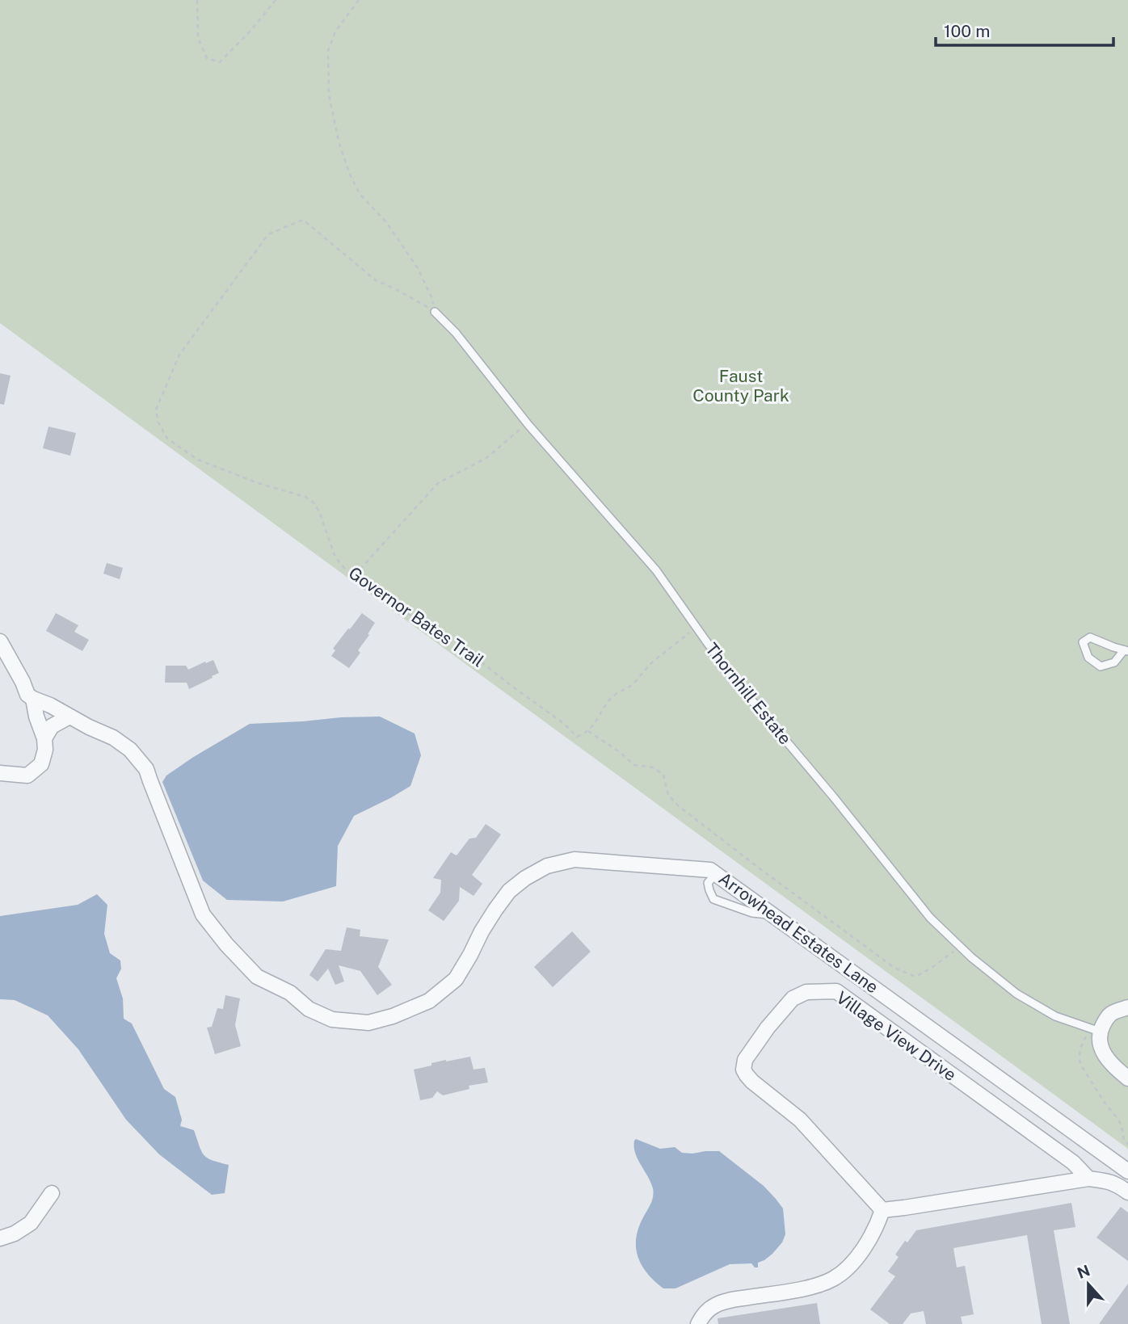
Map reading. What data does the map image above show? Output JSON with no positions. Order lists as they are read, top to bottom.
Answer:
{
  "streets": {
    "street": ["Arrowhead Estates Lane", "Village View Drive"],
    "lane": ["Thornhill Estate"],
    "path": ["Governor Bates Trail"]
  },
  "crossings": [
    ["Governor Bates Trail", "Thornhill Estate"]
  ],
  "parks": ["Faust County Park"],
  "scale_bar": "100 m",
  "north": "top"
}
